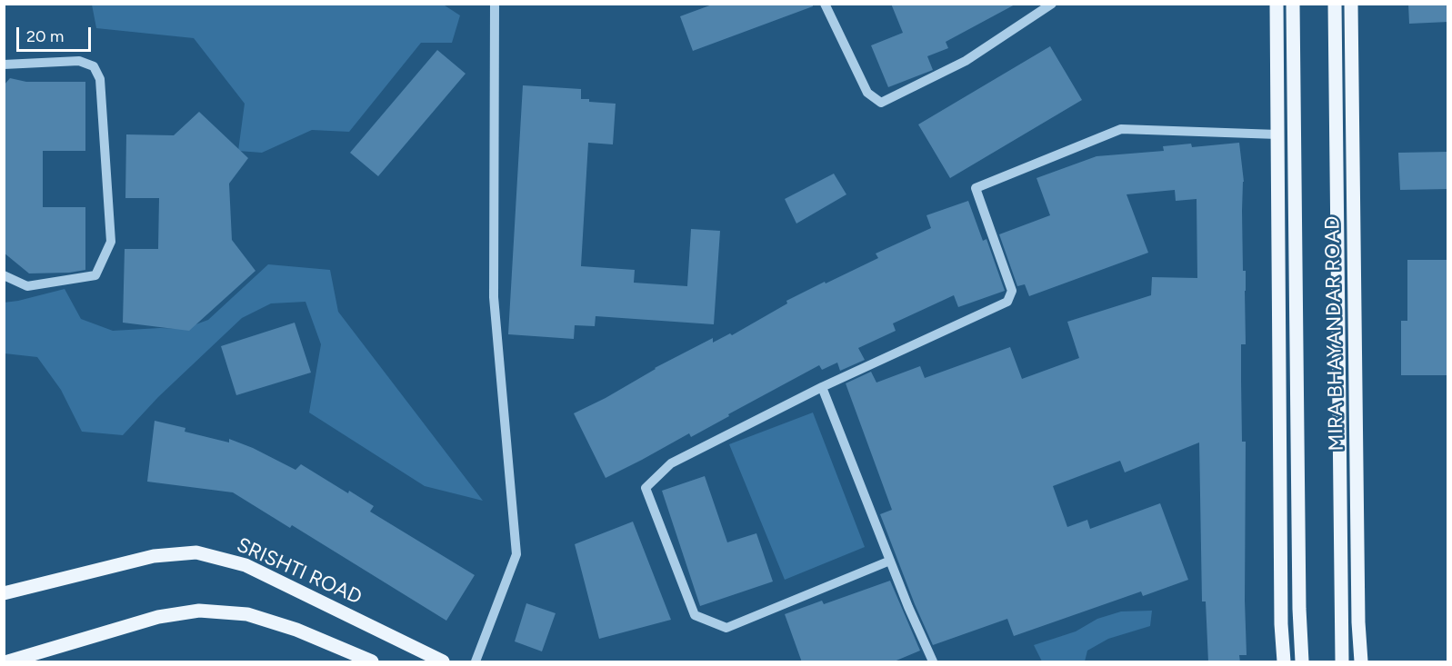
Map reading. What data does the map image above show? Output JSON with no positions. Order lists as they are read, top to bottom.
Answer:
{
  "streets": {
    "main road": ["MIRA BHAYANDAR ROAD", "SRISHTI ROAD"]
  },
  "scale_bar": "20 m"
}
